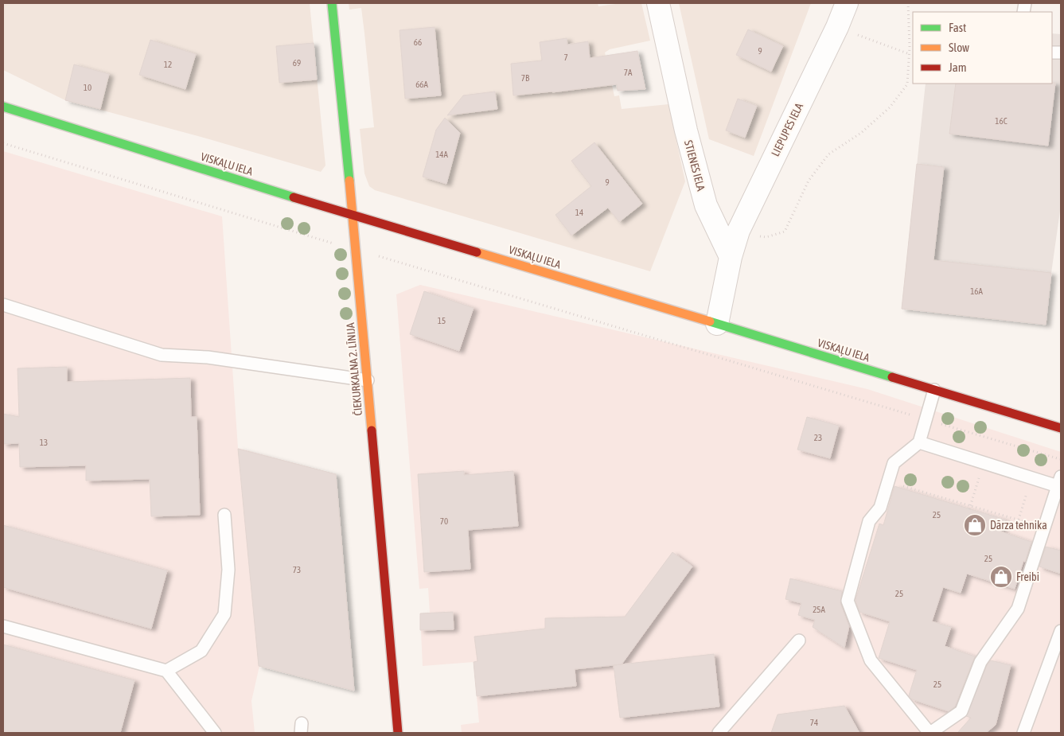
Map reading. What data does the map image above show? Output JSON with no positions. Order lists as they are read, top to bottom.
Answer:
{
  "streets": {
    "street": [
      "LIEPUPES IELA",
      "VISKAĻU IELA",
      "STIENES IELA",
      "ČIEKURKALNA 2. LĪNIJA"
    ]
  },
  "crossings": [
    ["LIEPUPES IELA", "STIENES IELA"],
    ["VISKAĻU IELA", "ČIEKURKALNA 2. LĪNIJA"]
  ],
  "places": {
    "shop": ["Dārza tehnika", "Freibi"]
  },
  "house_numbers": [
    "66",
    "9",
    "7",
    "69",
    "12",
    "7A",
    "7B",
    "66A",
    "10",
    "16C",
    "14A",
    "9",
    "14",
    "16A",
    "15",
    "23",
    "13",
    "25",
    "70",
    "25",
    "73",
    "25",
    "25A",
    "25",
    "74"
  ],
  "legend": ["Fast", "Slow", "Jam"]
}
